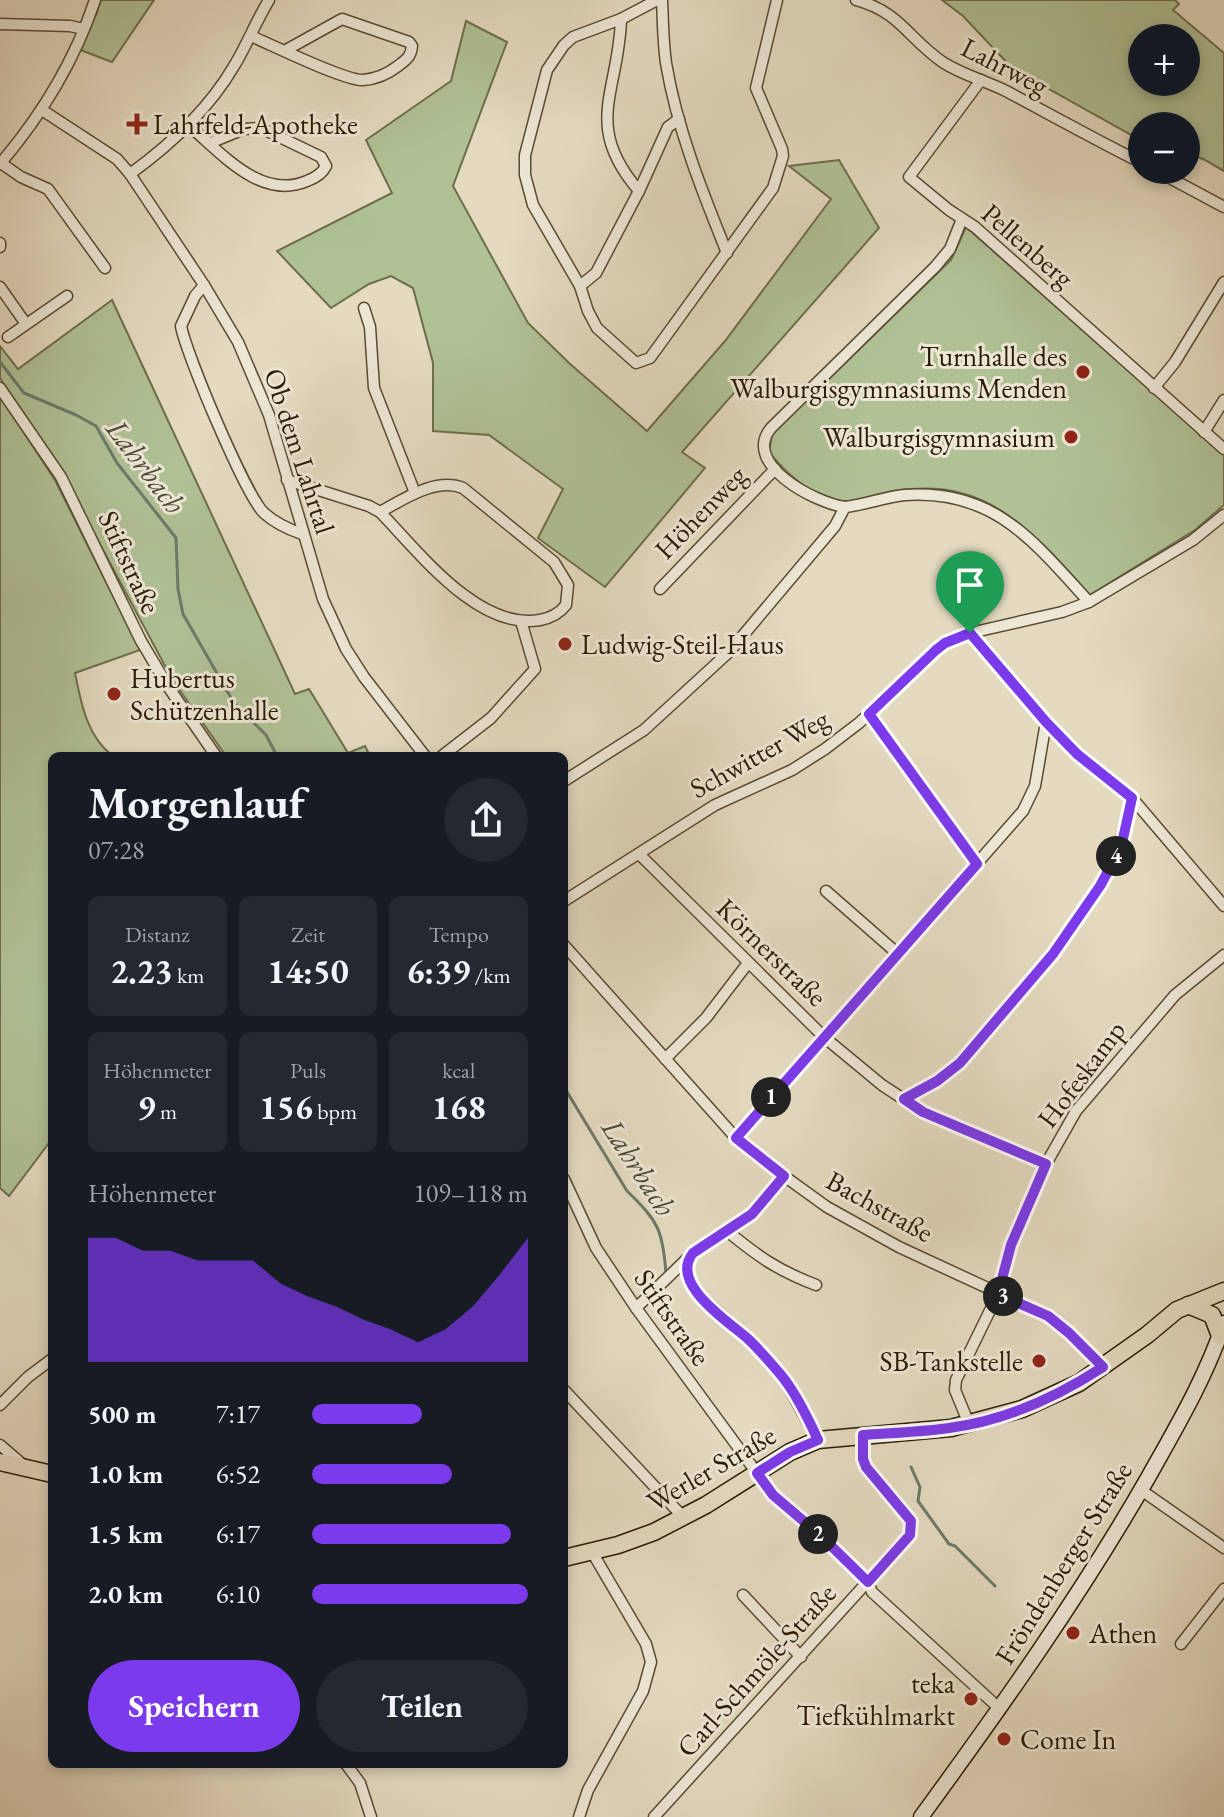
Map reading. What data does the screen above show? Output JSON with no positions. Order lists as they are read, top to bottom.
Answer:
{
  "streets": {
    "main road": ["Werler Straße", "Fröndenberger Straße"],
    "street": [
      "Lahrweg",
      "Pellenberg",
      "Ob dem Lahrtal",
      "Höhenweg",
      "Stiftstraße",
      "Schwitter Weg",
      "Körnerstraße",
      "Hofeskamp",
      "Bachstraße",
      "Carl-Schmöle-Straße"
    ]
  },
  "crossings": [
    ["Lahrweg", "Pellenberg"],
    ["Stiftstraße", "Werler Straße"],
    ["Stiftstraße", "Fröndenberger Straße"],
    ["Stiftstraße", "Carl-Schmöle-Straße"],
    ["Schwitter Weg", "Körnerstraße"],
    ["Körnerstraße", "Hofeskamp"],
    ["Hofeskamp", "Bachstraße"],
    ["Hofeskamp", "Werler Straße"],
    ["Bachstraße", "Werler Straße"],
    ["Werler Straße", "Carl-Schmöle-Straße"]
  ],
  "water": ["Lahrbach"],
  "places": {
    "health": ["Lahrfeld-Apotheke"],
    "other": [
      "Turnhalle des Walburgisgymnasiums Menden",
      "Walburgisgymnasium",
      "Ludwig-Steil-Haus",
      "Hubertus Schützenhalle",
      "SB-Tankstelle",
      "Athen",
      "teka Tiefkühlmarkt",
      "Come In"
    ]
  },
  "page": {
    "map_buttons": ["+", "−"],
    "heading": ["Morgenlauf", "07:28"],
    "pins": [
      "4",
      "1",
      "3",
      "2"
    ],
    "stats": [
      ["Distanz", "2.23 km"],
      ["Zeit", "14:50"],
      ["Tempo", "6:39 /km"],
      ["Höhenmeter", "9 m"],
      ["Puls", "156 bpm"],
      ["kcal", "168"]
    ],
    "chart": ["Höhenmeter", "109–118 m"],
    "list": [
      {
        "name": "500 m",
        "note": "7:17"
      },
      {
        "name": "1.0 km",
        "note": "6:52"
      },
      {
        "name": "1.5 km",
        "note": "6:17"
      },
      {
        "name": "2.0 km",
        "note": "6:10"
      }
    ],
    "buttons": ["Speichern", "Teilen"]
  }
}
